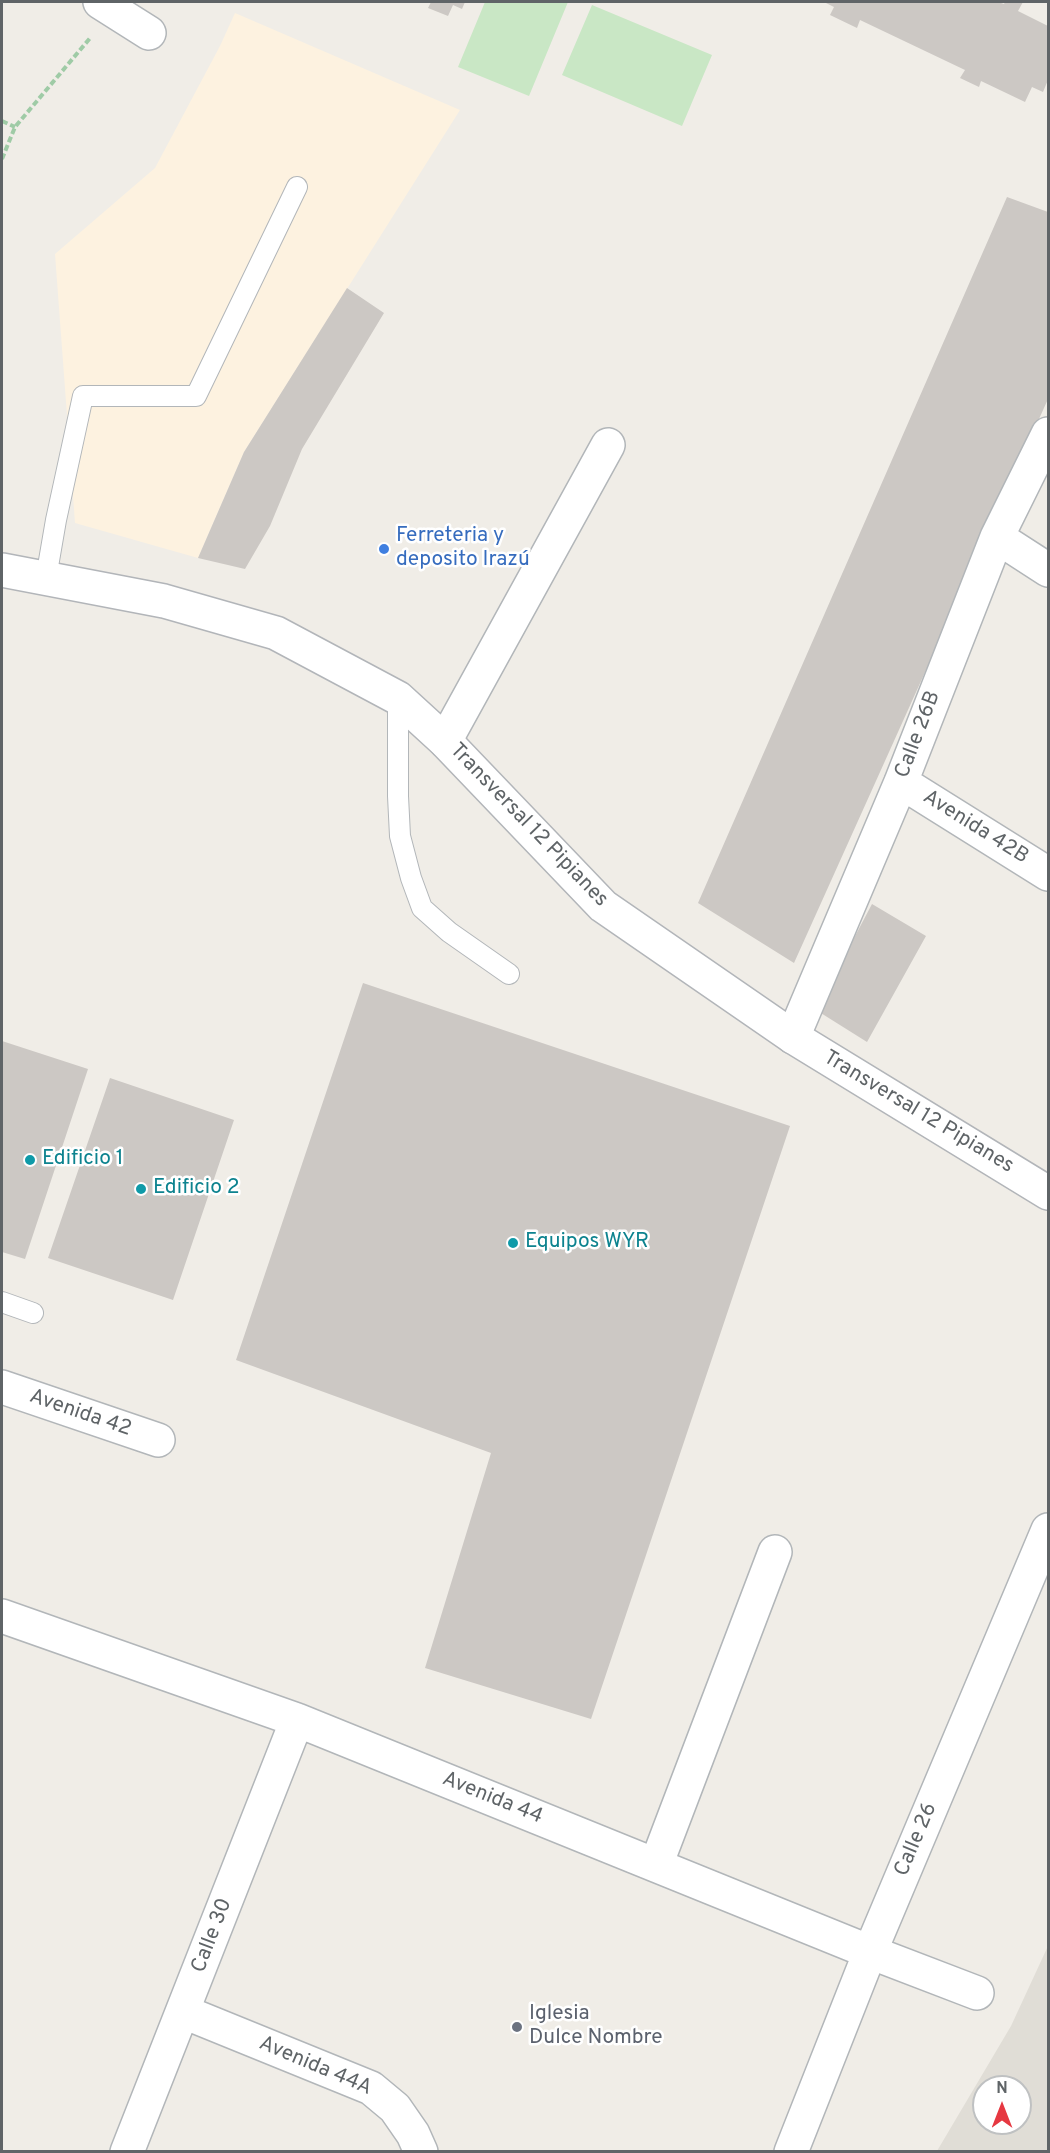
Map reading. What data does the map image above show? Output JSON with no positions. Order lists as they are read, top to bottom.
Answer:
{
  "streets": {
    "street": [
      "Calle 26B",
      "Transversal 12 Pipianes",
      "Avenida 42B",
      "Avenida 42",
      "Avenida 44",
      "Calle 26",
      "Calle 30",
      "Avenida 44A"
    ]
  },
  "crossings": [
    ["Calle 26B", "Transversal 12 Pipianes"],
    ["Calle 26B", "Avenida 42B"],
    ["Avenida 44", "Calle 26"],
    ["Avenida 44", "Calle 30"],
    ["Calle 30", "Avenida 44A"]
  ],
  "places": [
    "Ferreteria y deposito Irazú",
    "Edificio 1",
    "Edificio 2",
    "Equipos WYR",
    "Iglesia Dulce Nombre"
  ],
  "north": "top"
}
